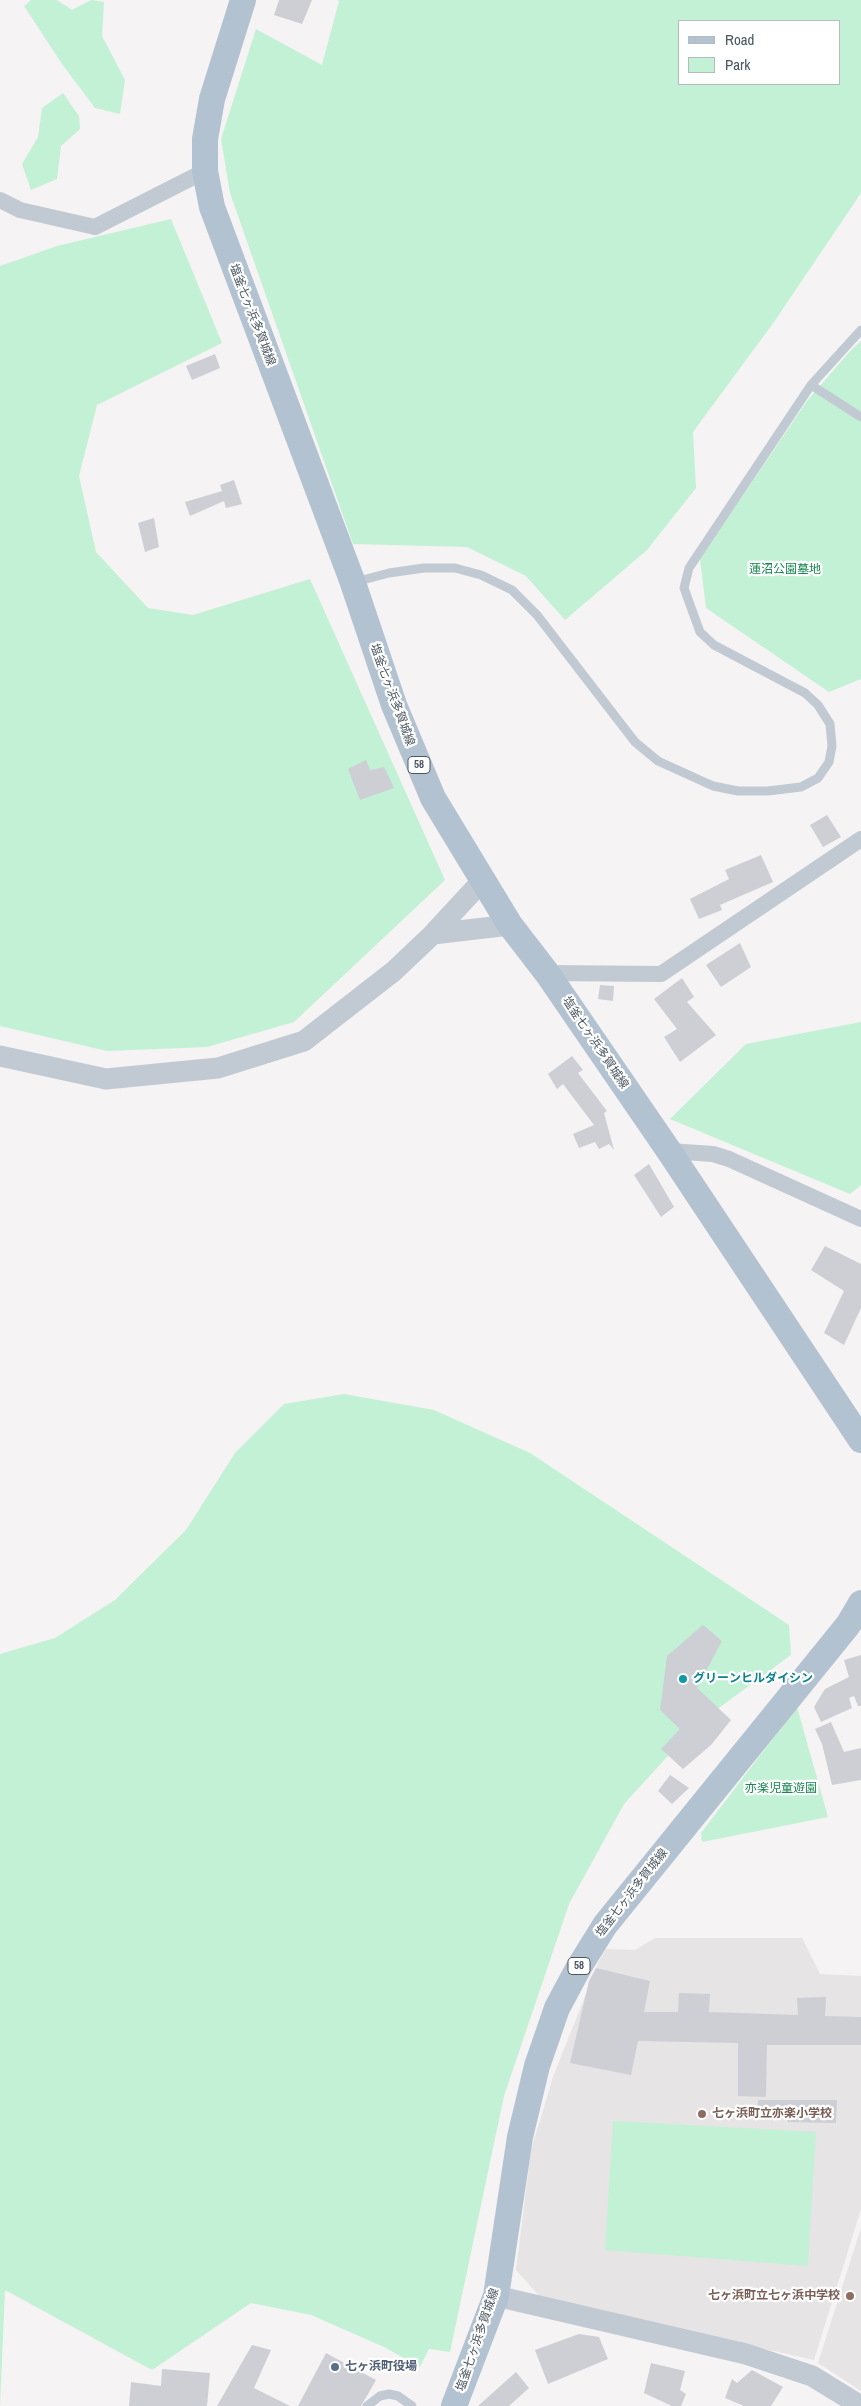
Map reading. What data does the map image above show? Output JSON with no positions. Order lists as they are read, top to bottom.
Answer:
{
  "streets": {
    "main road": ["塩釜七ヶ浜多賀城線", "58"]
  },
  "parks": ["蓮沼公園墓地", "亦楽児童遊園"],
  "places": [
    "グリーンヒルダイシン",
    "七ヶ浜町立亦楽小学校",
    "七ヶ浜町立七ヶ浜中学校",
    "七ヶ浜町役場"
  ],
  "legend": ["Road", "Park"]
}
